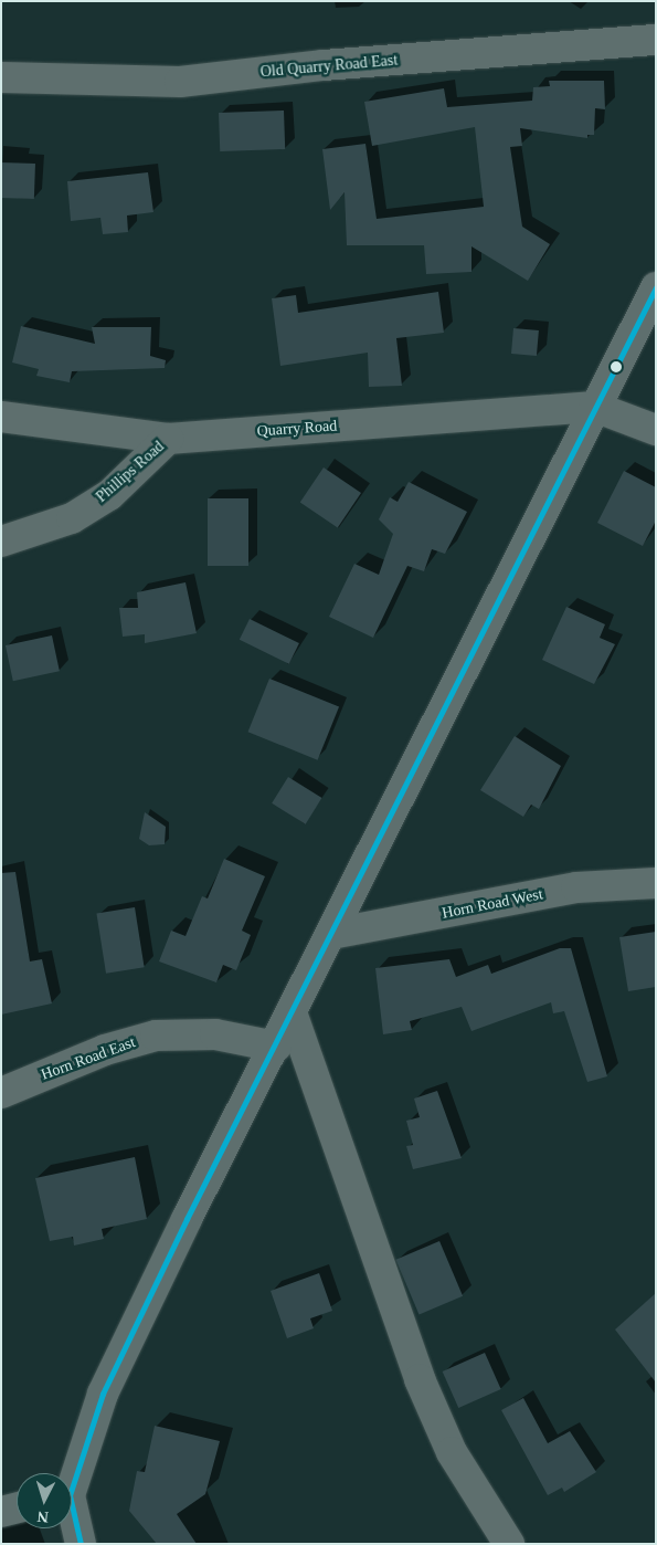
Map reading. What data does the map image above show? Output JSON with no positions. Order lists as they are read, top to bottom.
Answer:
{
  "streets": {
    "street": [
      "Old Quarry Road East",
      "Quarry Road",
      "Phillips Road",
      "Horn Road West",
      "Horn Road East"
    ]
  },
  "crossings": [
    ["Quarry Road", "Phillips Road"]
  ],
  "north": "bottom"
}
